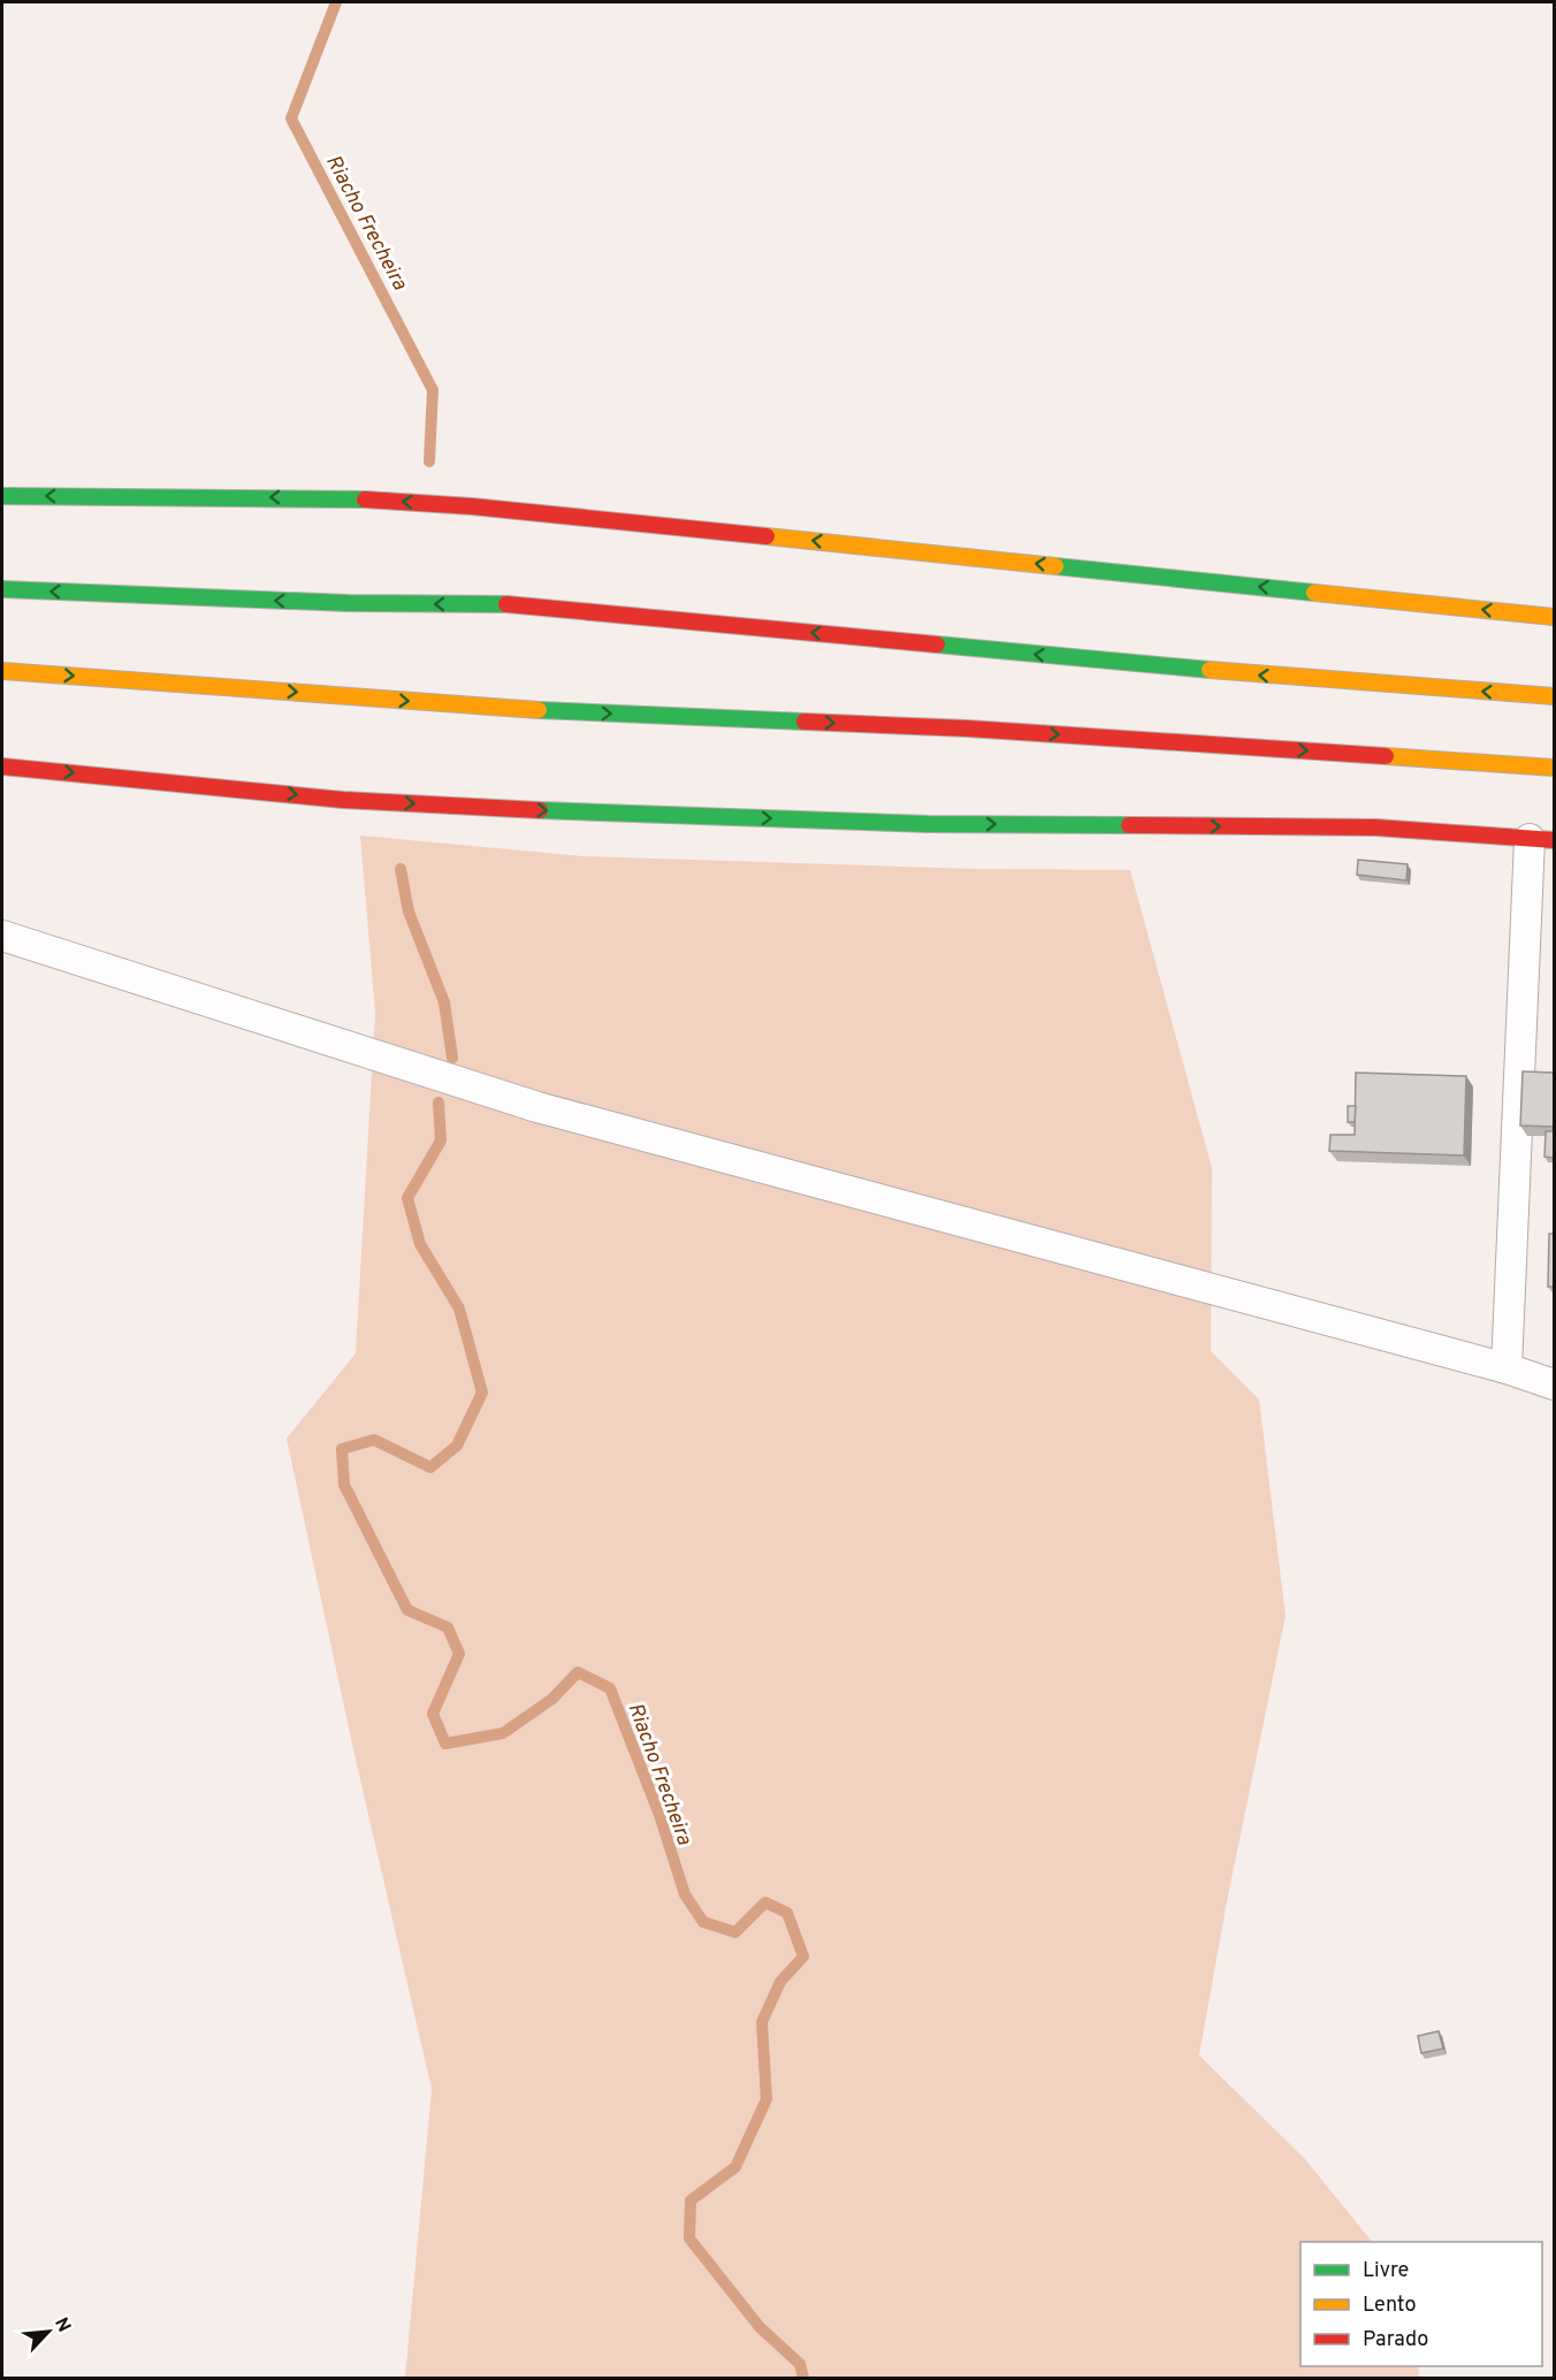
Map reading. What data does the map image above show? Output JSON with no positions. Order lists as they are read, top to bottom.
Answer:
{
  "water": ["Riacho Frecheira"],
  "legend": ["Livre", "Lento", "Parado"],
  "north": "top right"
}
